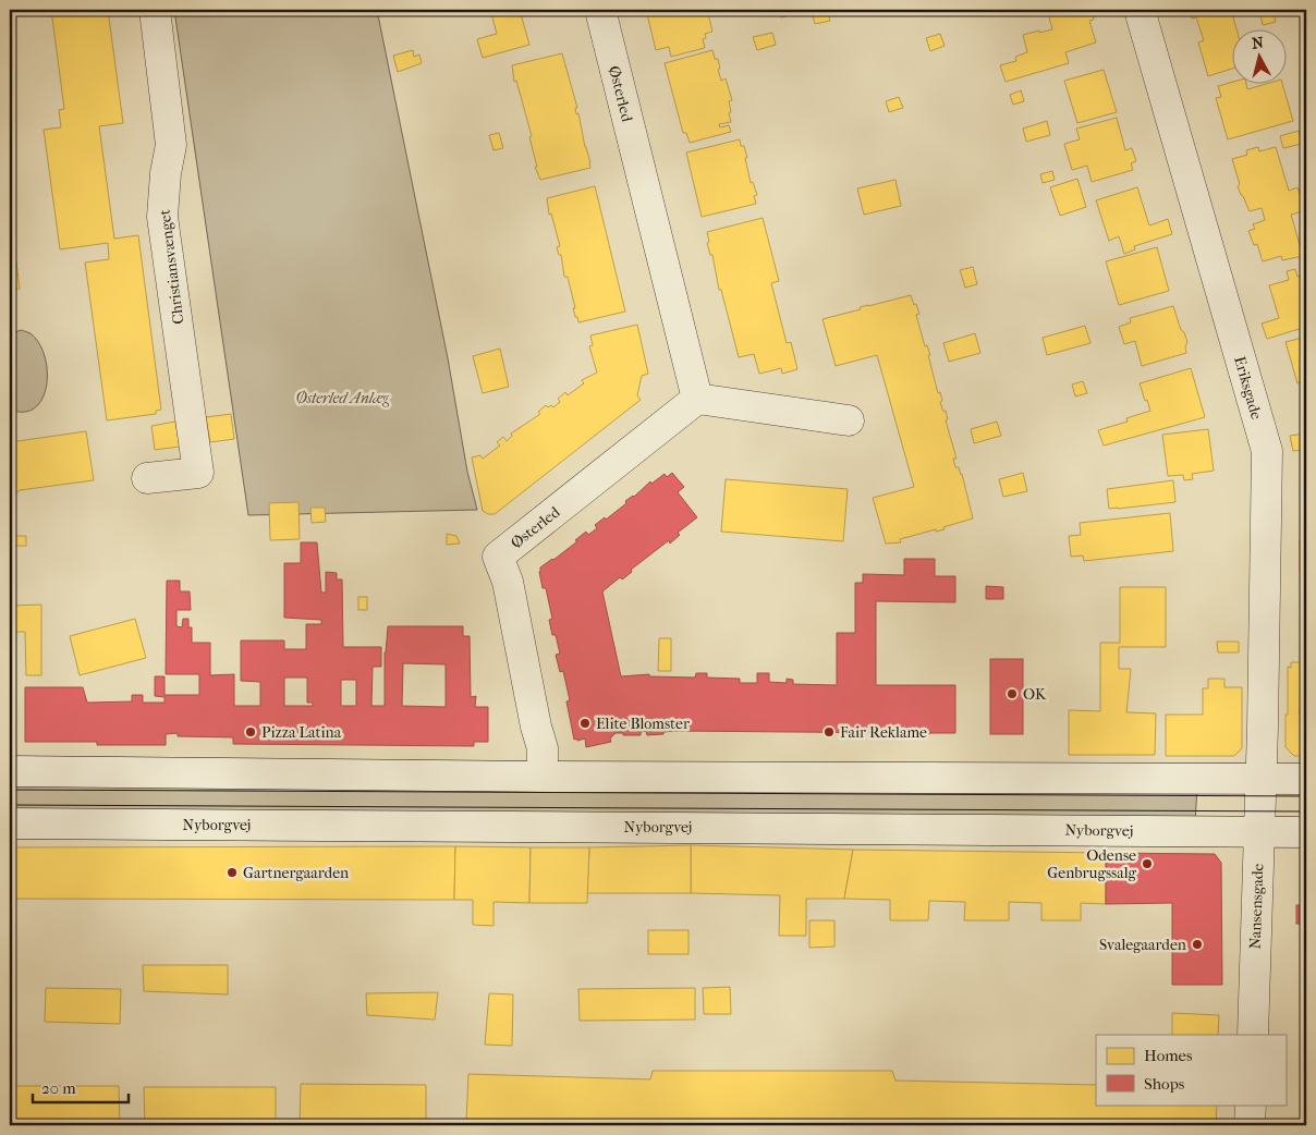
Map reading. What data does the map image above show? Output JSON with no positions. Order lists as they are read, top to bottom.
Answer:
{
  "streets": {
    "street": [
      "Østerled",
      "Christiansvænget",
      "Eriksgade",
      "Nyborgvej",
      "Nansensgade"
    ]
  },
  "crossings": [
    ["Eriksgade", "Nansensgade"],
    ["Nyborgvej", "Nansensgade"]
  ],
  "parks": ["Østerled Anlæg"],
  "places": [
    "OK",
    "Elite Blomster",
    "Pizza Latina",
    "Fair Reklame",
    "Odense Genbrugssalg",
    "Gartnergaarden",
    "Svalegaarden"
  ],
  "legend": ["Homes", "Shops"],
  "scale_bar": "20 m",
  "north": "top"
}
